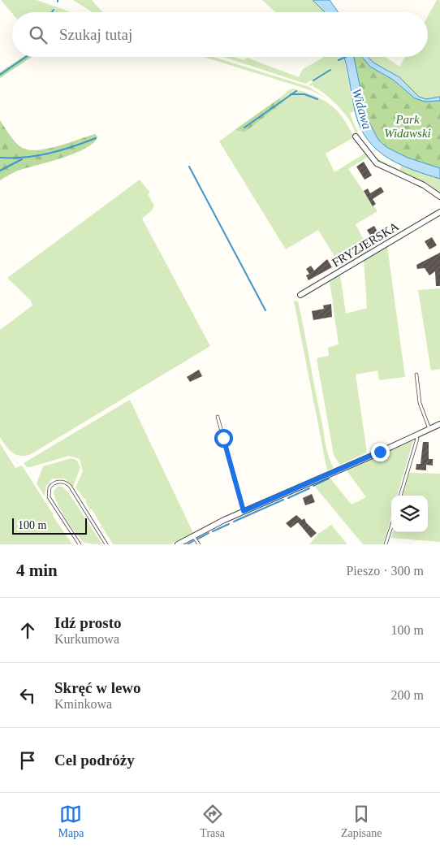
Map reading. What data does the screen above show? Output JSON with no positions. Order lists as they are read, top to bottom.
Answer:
{
  "streets": {
    "street": ["FRYZJERSKA"]
  },
  "water": ["Widawa"],
  "parks": ["Park Widawski"],
  "scale_bar": "100 m",
  "page": {
    "search": "Szukaj tutaj",
    "scale": "100 m",
    "heading": ["4 min", "Pieszo · 300 m"],
    "list": [
      ["Idź prosto", "Kurkumowa", "100 m"],
      ["Skręć w lewo", "Kminkowa", "200 m"],
      "Cel podróży"
    ],
    "nav": ["Mapa", "Trasa", "Zapisane"]
  }
}
